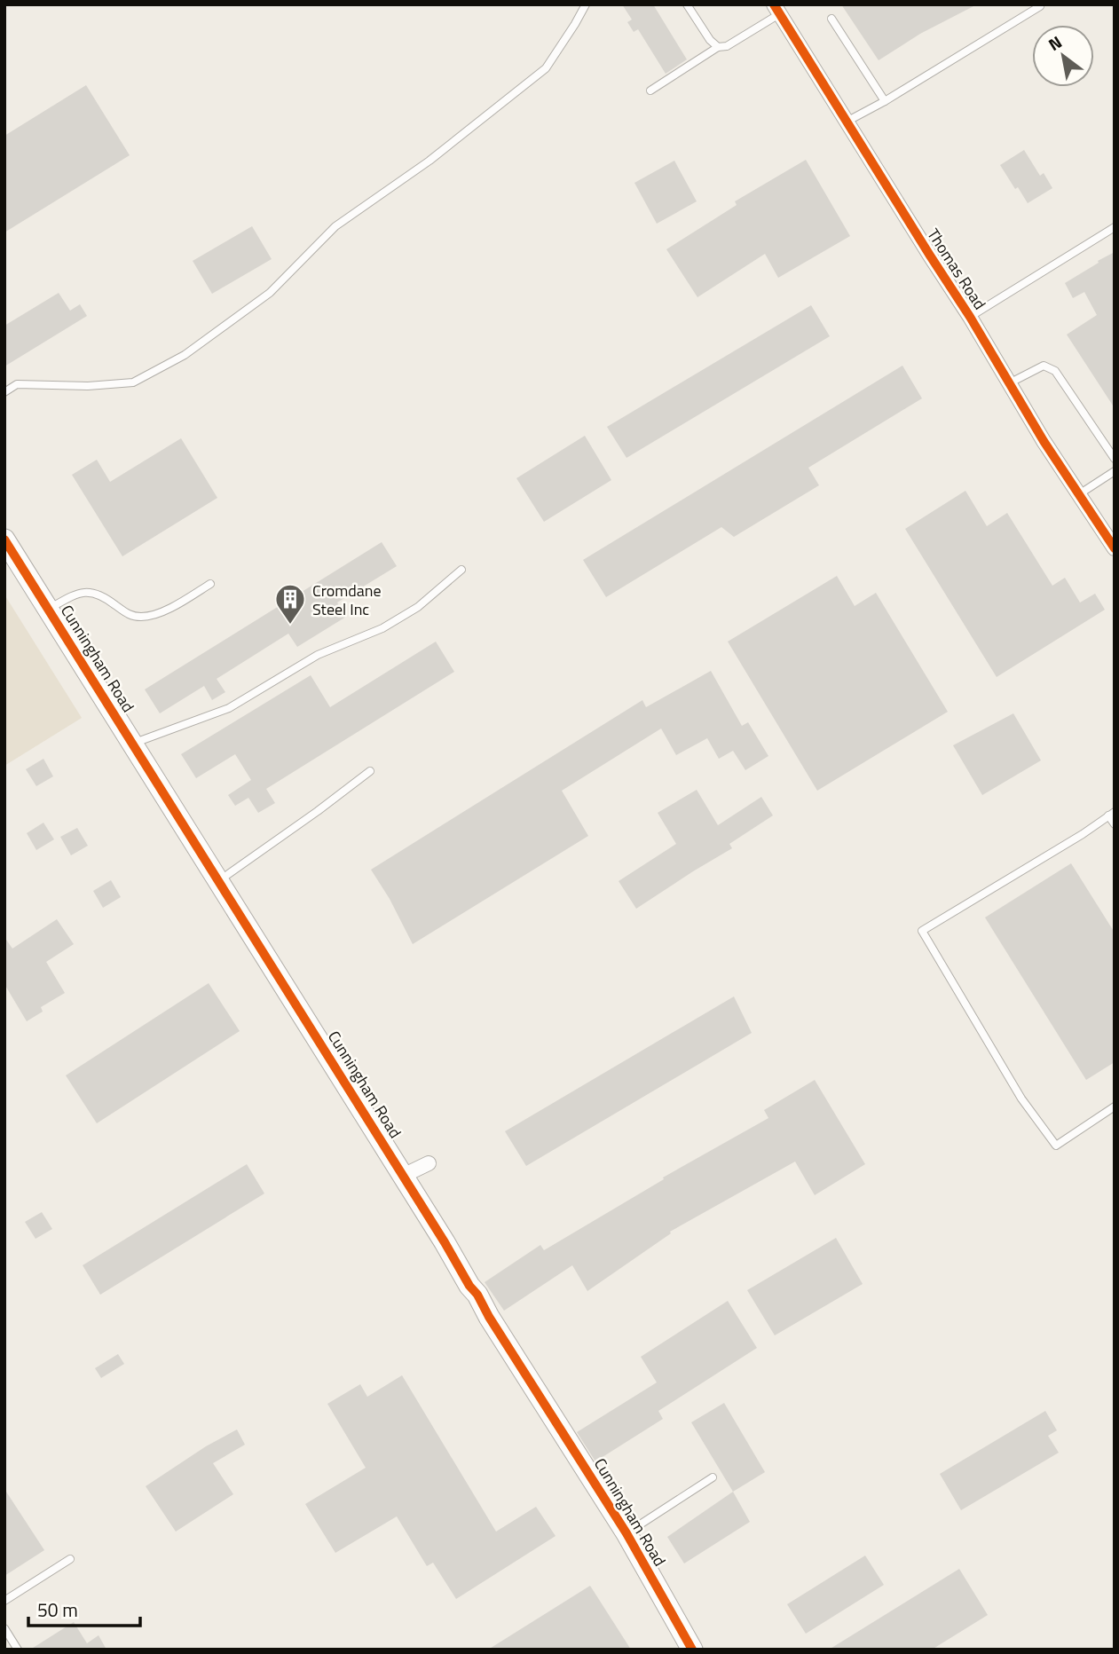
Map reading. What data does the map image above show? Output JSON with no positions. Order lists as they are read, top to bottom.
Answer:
{
  "streets": {
    "street": ["Thomas Road", "Cunningham Road"]
  },
  "places": {
    "building": ["Cromdane Steel Inc"]
  },
  "scale_bar": "50 m",
  "north": "top left"
}
